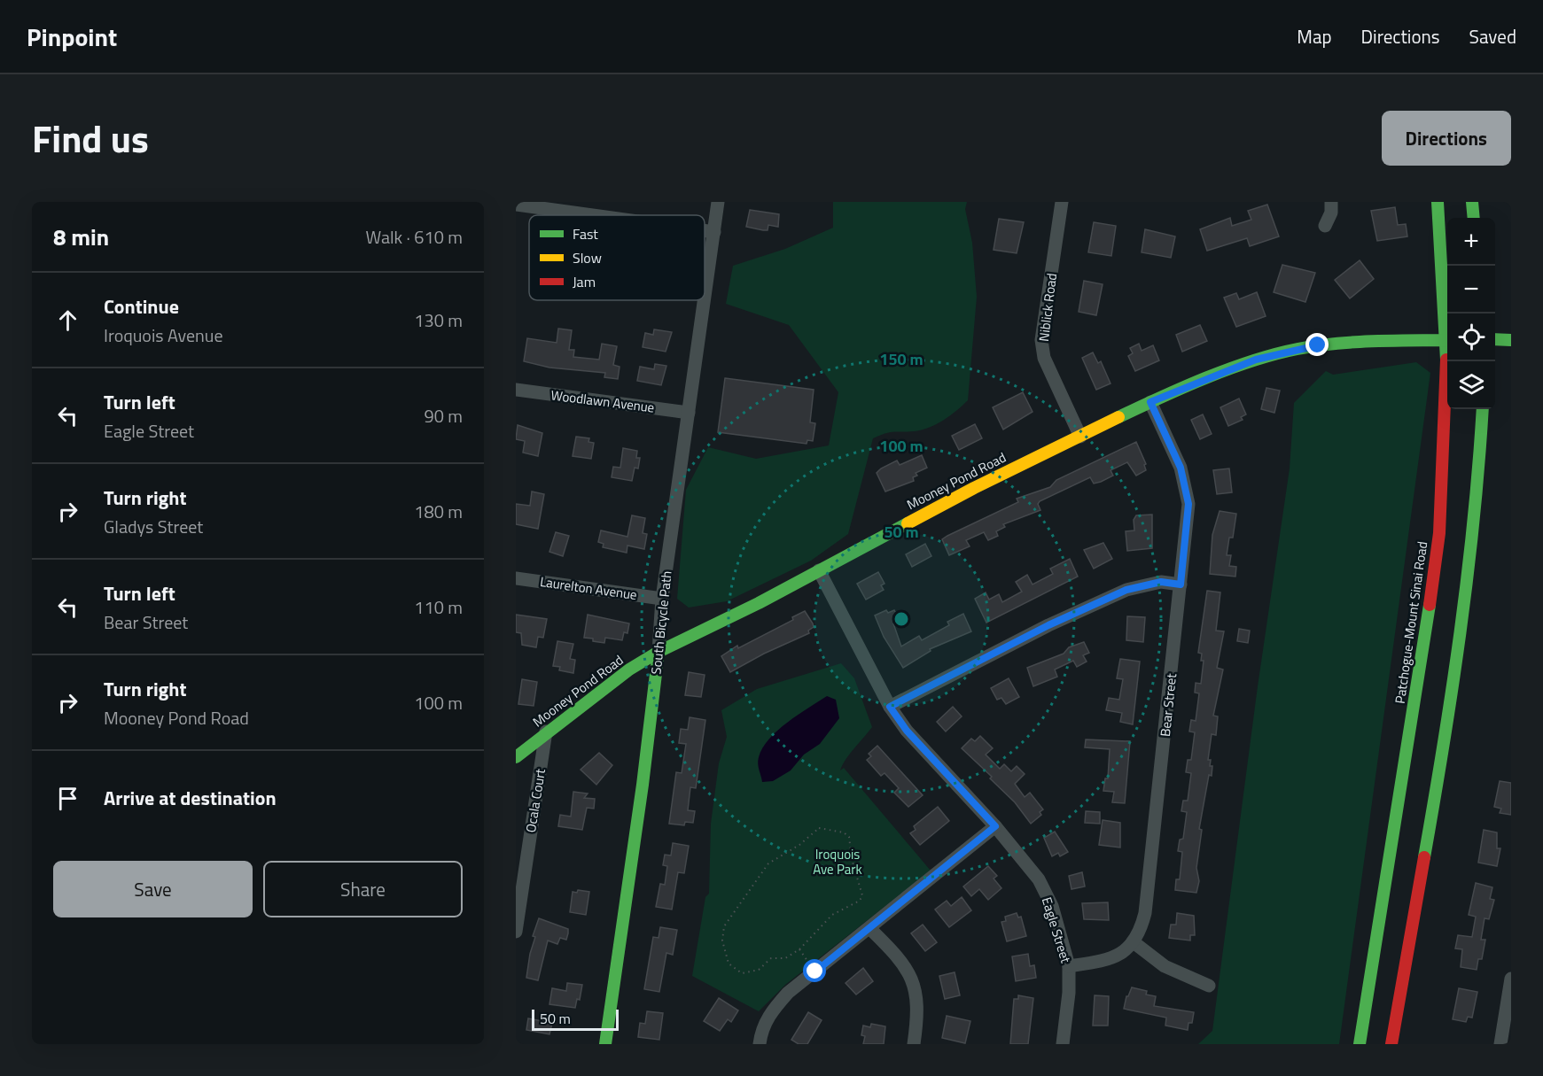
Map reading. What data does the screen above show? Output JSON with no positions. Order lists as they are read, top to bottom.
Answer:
{
  "streets": {
    "main road": ["Mooney Pond Road", "South Bicycle Path", "Patchogue-Mount Sinai Road"],
    "street": [
      "Niblick Road",
      "Woodlawn Avenue",
      "Laurelton Avenue",
      "Bear Street",
      "Ocala Court",
      "Eagle Street"
    ]
  },
  "crossings": [
    ["Niblick Road", "Mooney Pond Road"],
    ["Woodlawn Avenue", "South Bicycle Path"],
    ["Mooney Pond Road", "South Bicycle Path"],
    ["Mooney Pond Road", "Bear Street"],
    ["Mooney Pond Road", "Ocala Court"],
    ["Mooney Pond Road", "Eagle Street"],
    ["Laurelton Avenue", "South Bicycle Path"],
    ["Bear Street", "Eagle Street"]
  ],
  "parks": ["Iroquois Ave Park"],
  "legend": ["Fast", "Slow", "Jam"],
  "scale_bar": "50 m",
  "page": {
    "header": "Pinpoint",
    "nav": ["Map", "Directions", "Saved"],
    "title": "Find us",
    "buttons": [
      "Directions",
      ["Save", "Share"]
    ],
    "heading": ["8 min", "Walk · 610 m"],
    "map_buttons": ["+", "−"],
    "list": [
      ["Continue", "Iroquois Avenue", "130 m"],
      ["Turn left", "Eagle Street", "90 m"],
      ["Turn right", "Gladys Street", "180 m"],
      ["Turn left", "Bear Street", "110 m"],
      ["Turn right", "Mooney Pond Road", "100 m"],
      "Arrive at destination"
    ],
    "scale": "50 m"
  },
  "rings": ["150 m", "100 m", "50 m"]
}
